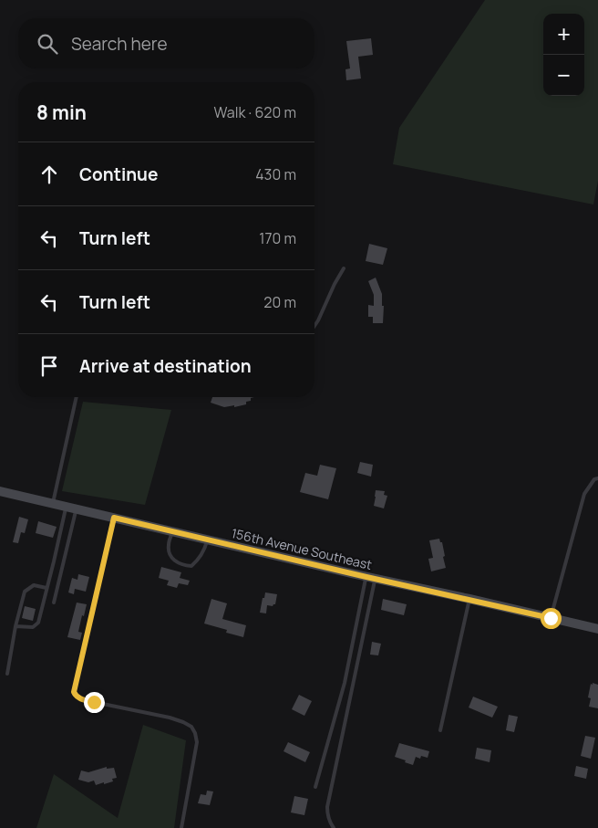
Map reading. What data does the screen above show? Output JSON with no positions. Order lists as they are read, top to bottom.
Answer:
{
  "streets": {
    "street": ["156th Avenue Southeast"]
  },
  "page": {
    "map_buttons": ["+", "−"],
    "search": "Search here",
    "heading": ["8 min", "Walk · 620 m"],
    "list": [
      ["Continue", "430 m"],
      ["Turn left", "170 m"],
      ["Turn left", "20 m"],
      "Arrive at destination"
    ]
  }
}
